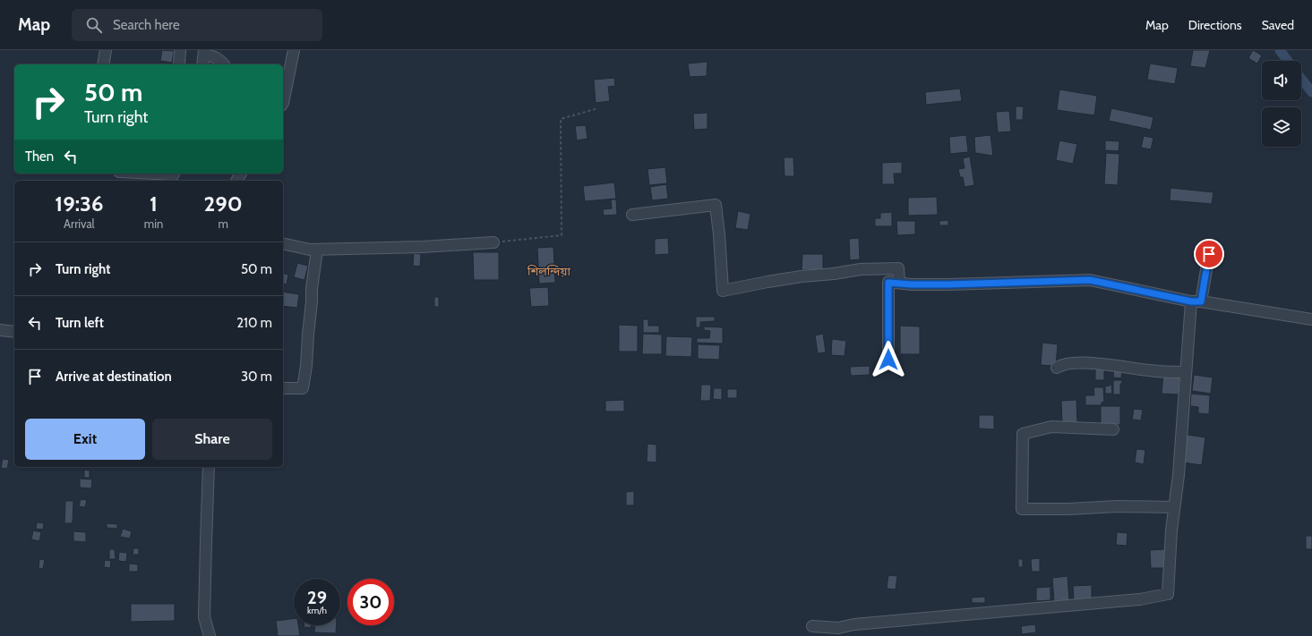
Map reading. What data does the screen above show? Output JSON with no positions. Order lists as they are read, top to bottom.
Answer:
{
  "districts": ["শিলন্দিয়া"],
  "page": {
    "header": "Map",
    "search": "Search here",
    "nav": ["Map", "Directions", "Saved"],
    "turn": ["50 m", "Turn right"],
    "then": "Then",
    "eta": [
      "19:36",
      "Arrival",
      "1",
      "min",
      "290",
      "m"
    ],
    "list": [
      {
        "name": "Turn right",
        "value": "50 m"
      },
      {
        "name": "Turn left",
        "value": "210 m"
      },
      {
        "name": "Arrive at destination",
        "value": "30 m"
      }
    ],
    "buttons": ["Exit", "Share"],
    "speed": "29 km/h",
    "limit": "30"
  }
}
